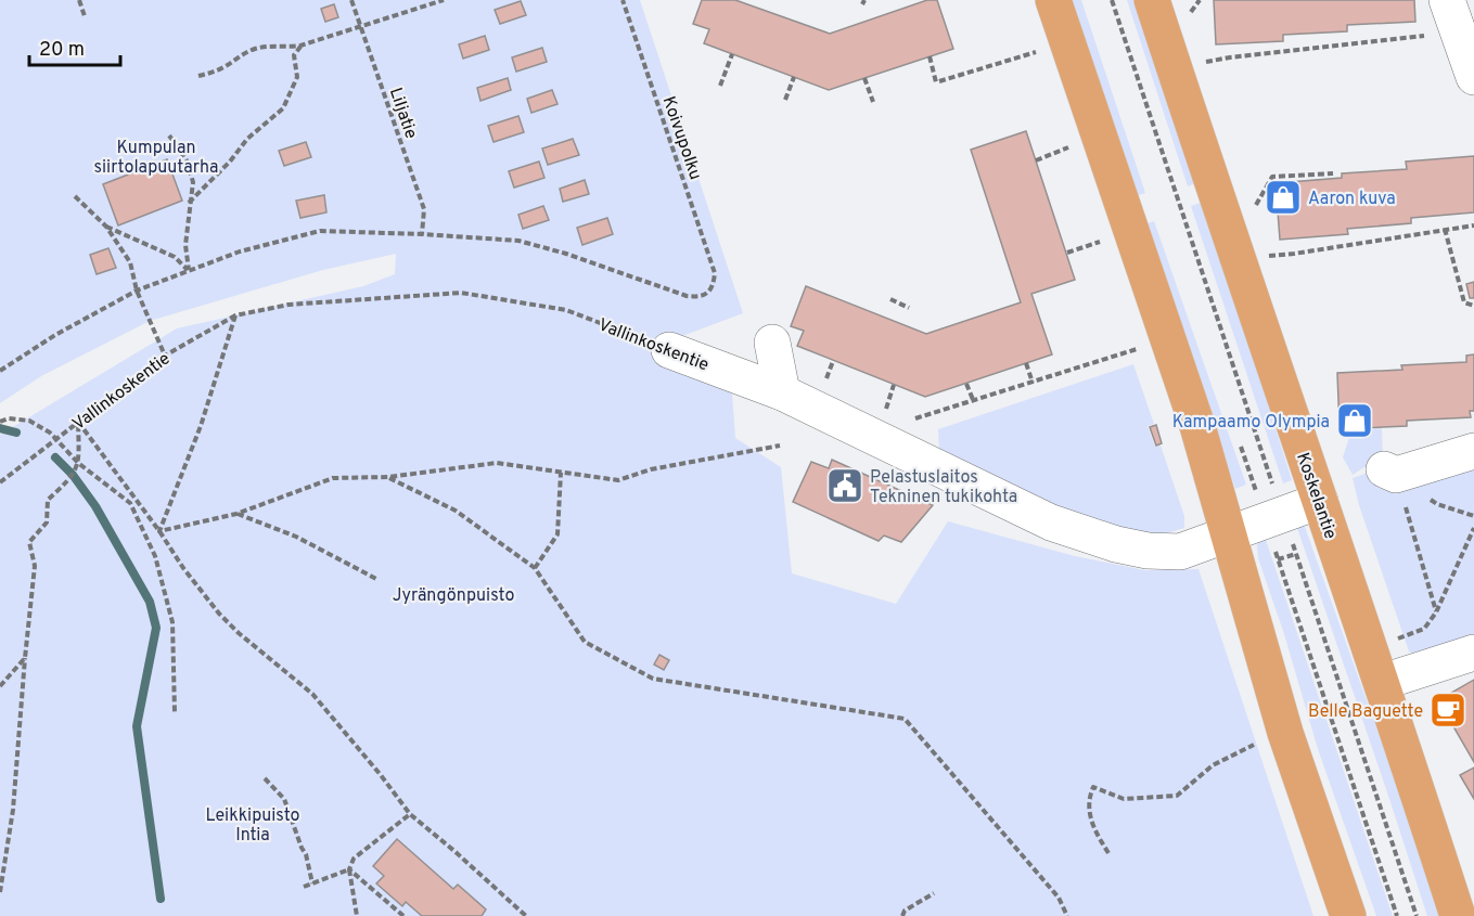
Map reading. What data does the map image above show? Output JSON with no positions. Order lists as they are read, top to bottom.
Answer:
{
  "streets": {
    "main road": ["Koskelantie"],
    "street": ["Vallinkoskentie"],
    "path": ["Liljatie", "Koivupolku"]
  },
  "crossings": [
    ["Liljatie", "Koivupolku"],
    ["Vallinkoskentie", "Koskelantie"]
  ],
  "parks": ["Kumpulan siirtolapuutarha", "Jyrängönpuisto", "Leikkipuisto Intia"],
  "places": {
    "shop": ["Aaron kuva", "Kampaamo Olympia"],
    "public building": ["Pelastuslaitos Tekninen tukikohta"],
    "cafe": ["Belle Baguette"]
  },
  "scale_bar": "20 m"
}
